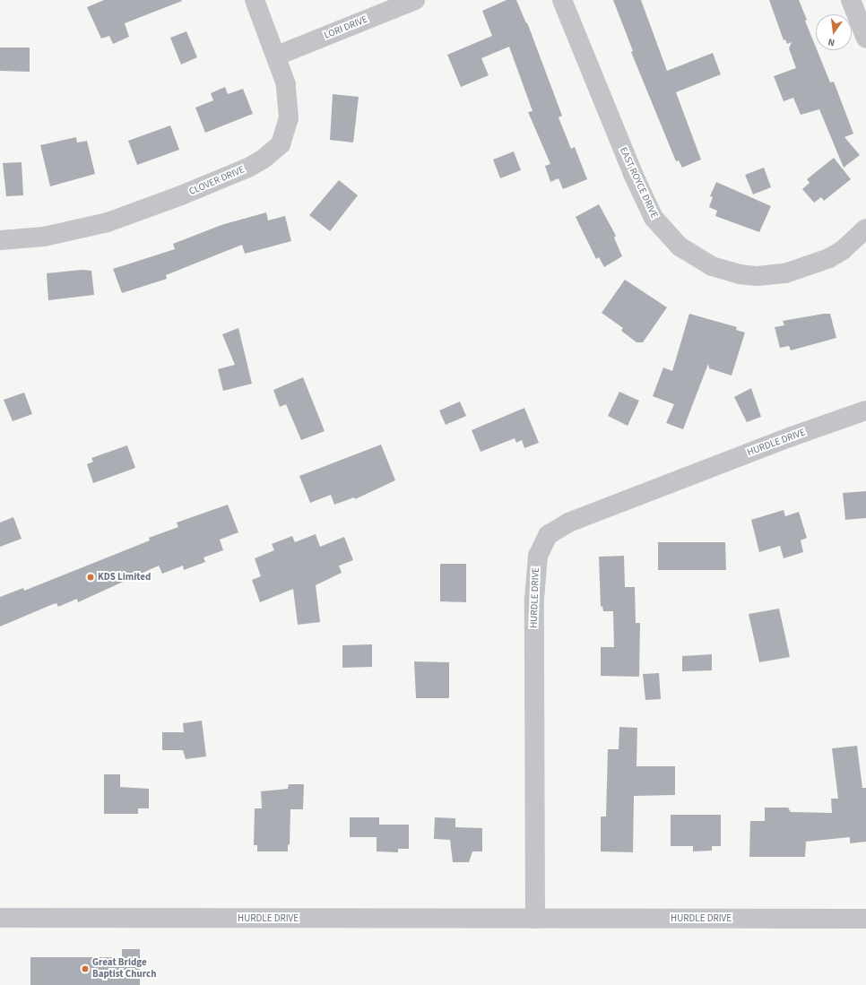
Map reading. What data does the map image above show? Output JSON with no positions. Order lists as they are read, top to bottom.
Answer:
{
  "streets": {
    "street": [
      "LORI DRIVE",
      "CLOVER DRIVE",
      "EAST ROYCE DRIVE",
      "HURDLE DRIVE"
    ]
  },
  "crossings": [
    ["LORI DRIVE", "CLOVER DRIVE"]
  ],
  "places": ["KDS Limited", "Great Bridge Baptist Church"],
  "north": "bottom"
}
